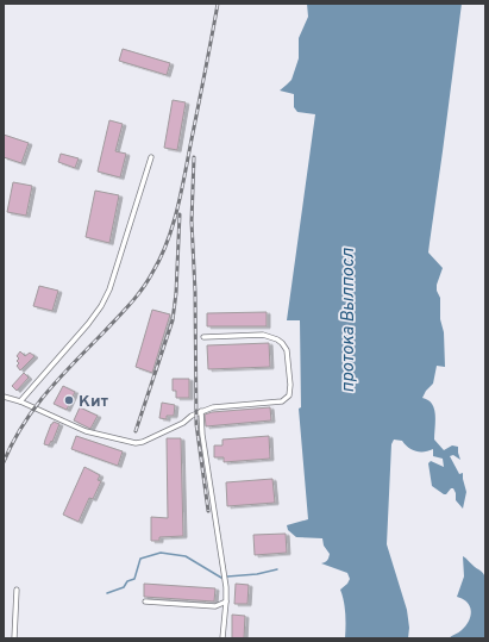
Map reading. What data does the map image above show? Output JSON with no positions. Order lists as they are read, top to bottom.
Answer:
{
  "water": ["протока Вылпосл"],
  "places": ["Кит"]
}
